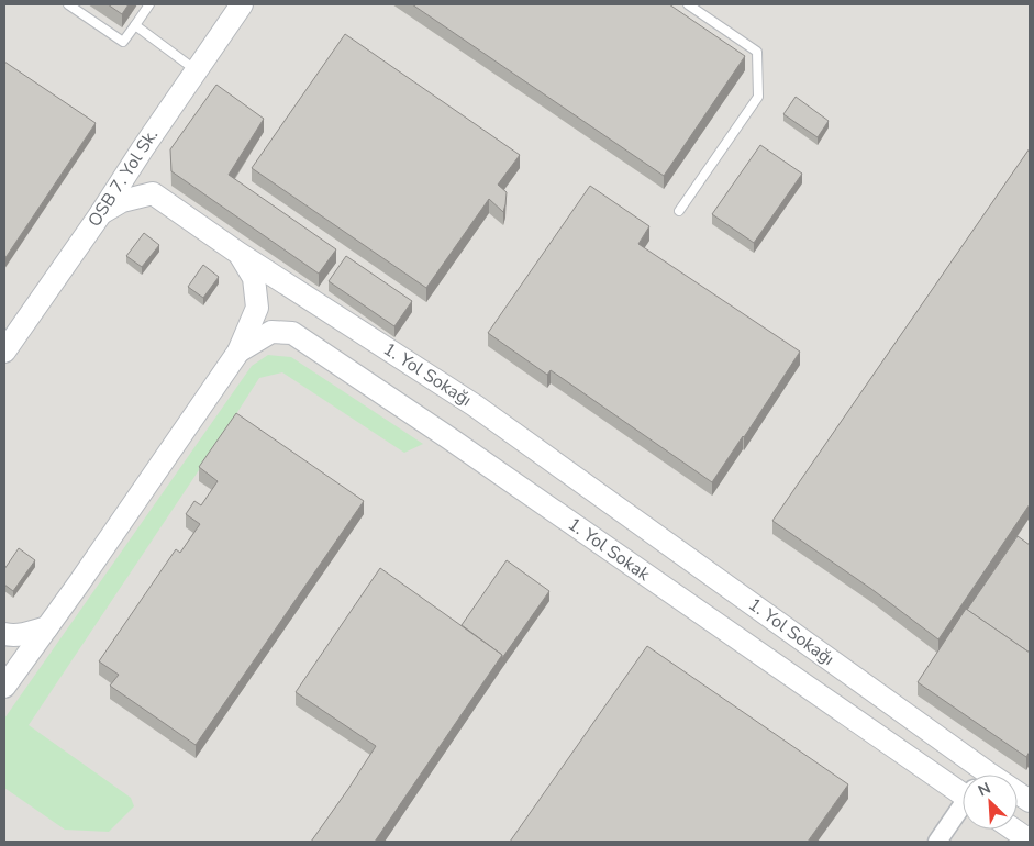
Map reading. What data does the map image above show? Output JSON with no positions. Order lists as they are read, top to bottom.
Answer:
{
  "streets": {
    "street": ["OSB 7. Yol Sk.", "1. Yol Sokağı", "1. Yol Sokak"]
  },
  "north": "top left"
}
